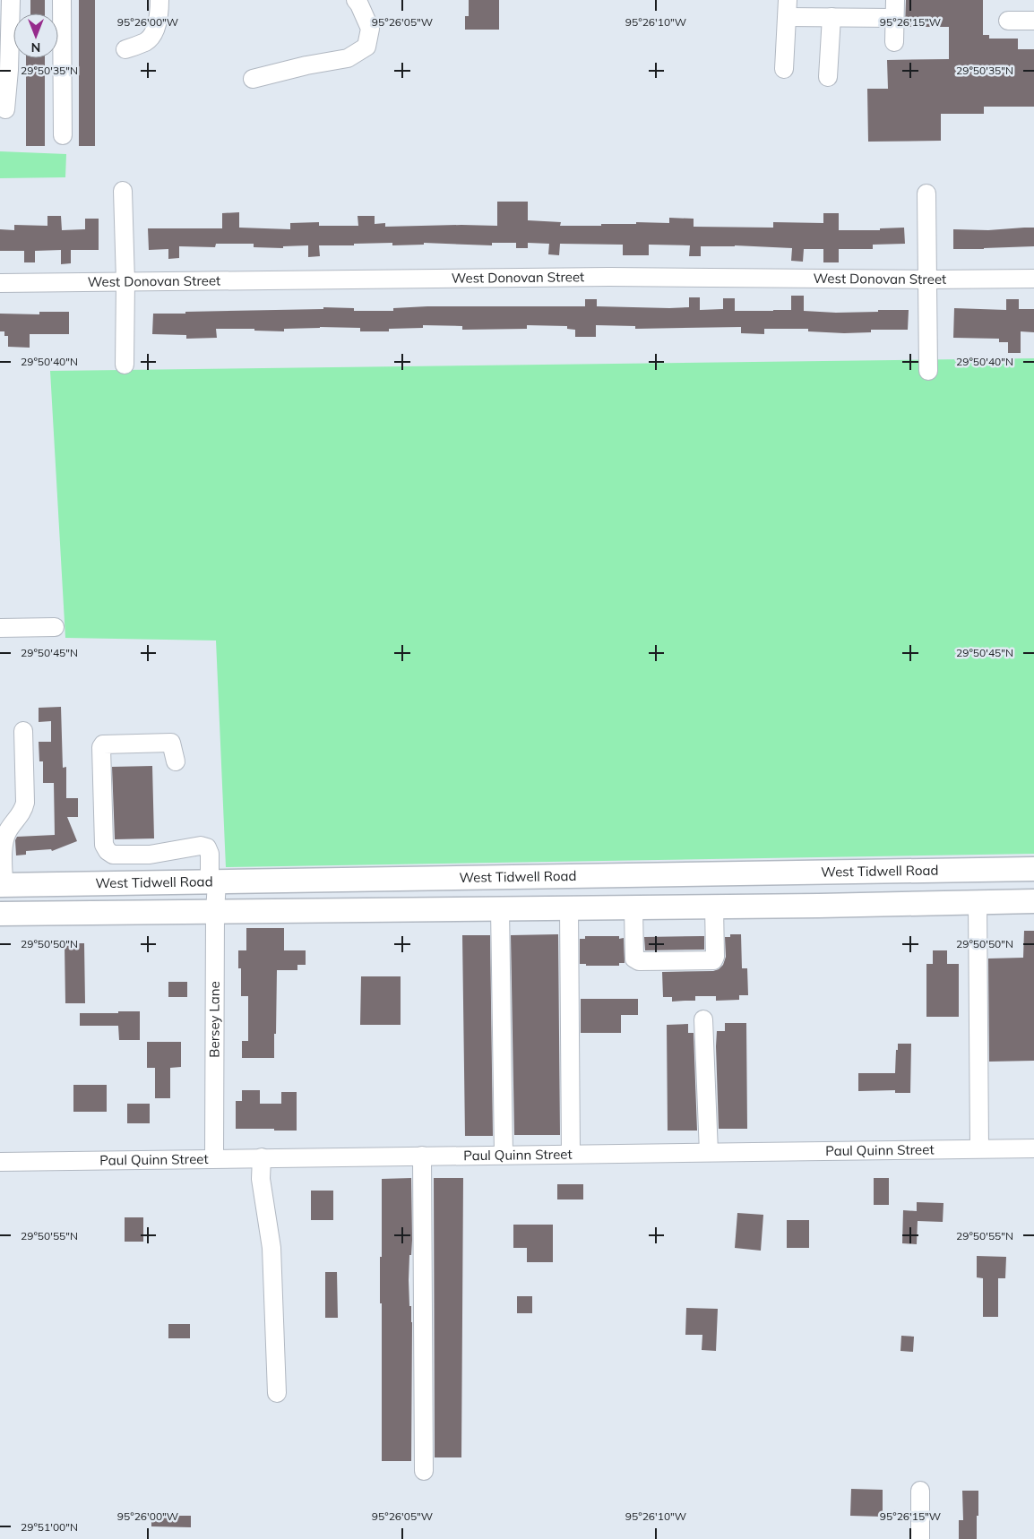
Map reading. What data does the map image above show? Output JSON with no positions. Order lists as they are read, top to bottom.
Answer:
{
  "streets": {
    "main road": ["West Tidwell Road"],
    "street": ["West Donovan Street", "Bersey Lane", "Paul Quinn Street"]
  },
  "crossings": [
    ["West Tidwell Road", "Bersey Lane"],
    ["Bersey Lane", "Paul Quinn Street"]
  ],
  "north": "bottom",
  "coordinates": [
    "95°26'00\"W",
    "95°26'05\"W",
    "95°26'10\"W",
    "95°26'15\"W",
    "29°50'35\"N",
    "29°50'40\"N",
    "29°50'45\"N",
    "29°50'50\"N",
    "29°50'55\"N",
    "29°51'00\"N"
  ]
}
